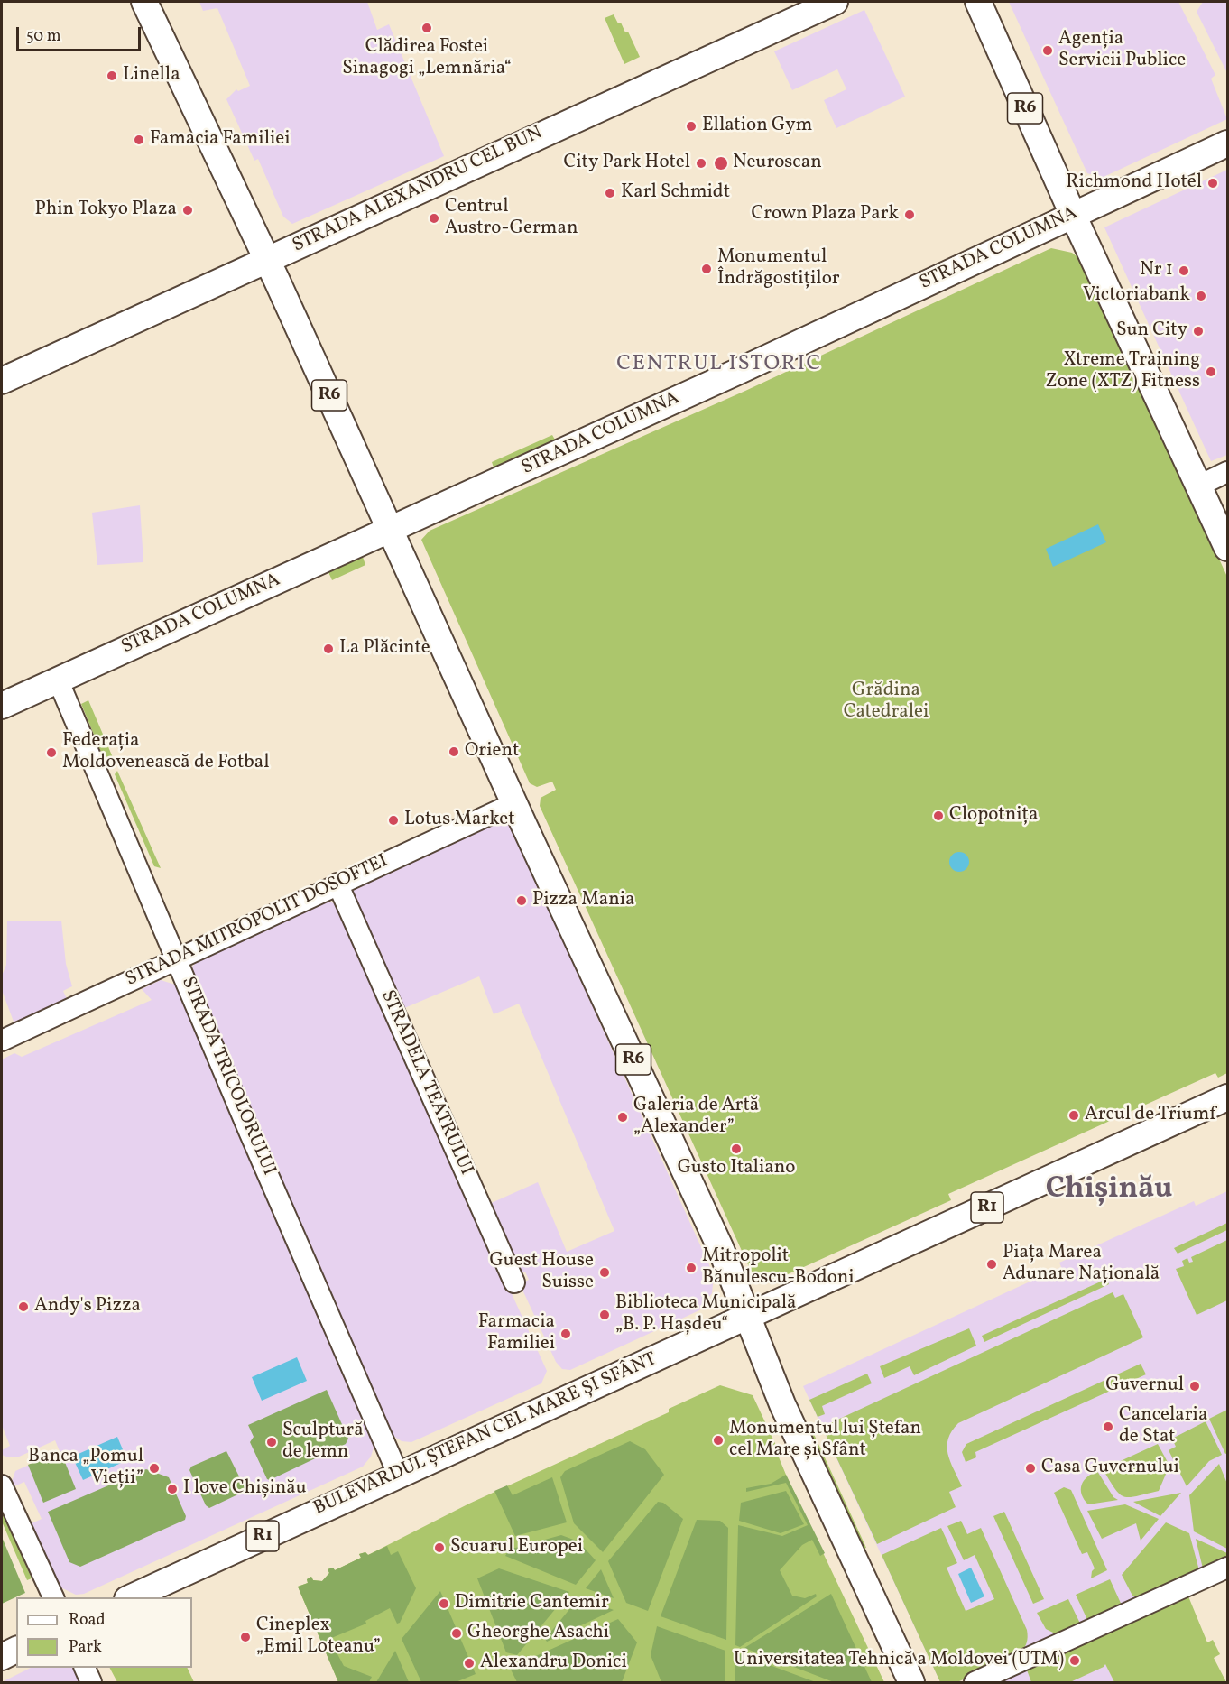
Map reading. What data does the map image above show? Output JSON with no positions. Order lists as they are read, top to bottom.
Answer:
{
  "streets": {
    "main road": [
      "R6",
      "STRADA ALEXANDRU CEL BUN",
      "STRADA COLUMNA",
      "R1",
      "BULEVARDUL ȘTEFAN CEL MARE ȘI SFÂNT"
    ],
    "street": ["STRADA MITROPOLIT DOSOFTEI", "STRADA TRICOLORULUI", "STRADELA TEATRULUI"]
  },
  "crossings": [
    ["R6", "STRADA ALEXANDRU CEL BUN"],
    ["R6", "STRADA COLUMNA"],
    ["R6", "STRADA MITROPOLIT DOSOFTEI"],
    ["R6", "BULEVARDUL ȘTEFAN CEL MARE ȘI SFÂNT"],
    ["STRADA COLUMNA", "STRADA TRICOLORULUI"],
    ["STRADA MITROPOLIT DOSOFTEI", "STRADA TRICOLORULUI"],
    ["STRADA MITROPOLIT DOSOFTEI", "STRADELA TEATRULUI"],
    ["STRADA TRICOLORULUI", "BULEVARDUL ȘTEFAN CEL MARE ȘI SFÂNT"]
  ],
  "districts": ["CENTRUL ISTORIC", "Chișinău"],
  "parks": ["Grădina Catedralei"],
  "places": [
    "Clădirea Fostei Sinagogi „Lemnăria“",
    "Agenția Servicii Publice",
    "Linella",
    "Ellation Gym",
    "Famacia Familiei",
    "City Park Hotel",
    "Neuroscan",
    "Richmond Hotel",
    "Karl Schmidt",
    "Phin Tokyo Plaza",
    "Crown Plaza Park",
    "Centrul Austro-German",
    "Monumentul Îndrăgostiților",
    "Nr 1",
    "Victoriabank",
    "Sun City",
    "Xtreme Training Zone (XTZ) Fitness",
    "La Plăcinte",
    "Orient",
    "Federația Moldovenească de Fotbal",
    "Clopotnița",
    "Lotus Market",
    "Pizza Mania",
    "Arcul de Triumf",
    "Galeria de Artă „Alexander”",
    "Gusto Italiano",
    "Piața Marea Adunare Națională",
    "Mitropolit Bănulescu-Bodoni",
    "Guest House Suisse",
    "Andy's Pizza",
    "Biblioteca Municipală „B. P. Hașdeu“",
    "Farmacia Familiei",
    "Guvernul",
    "Cancelaria de Stat",
    "Monumentul lui Ștefan cel Mare și Sfânt",
    "Sculptură de lemn",
    "Banca „Pomul Vieții”",
    "Casa Guvernului",
    "I love Chișinău",
    "Scuarul Europei",
    "Dimitrie Cantemir",
    "Gheorghe Asachi",
    "Cineplex „Emil Loteanu”",
    "Universitatea Tehnică a Moldovei (UTM)",
    "Alexandru Donici"
  ],
  "legend": ["Road", "Park"],
  "scale_bar": "50 m"
}
